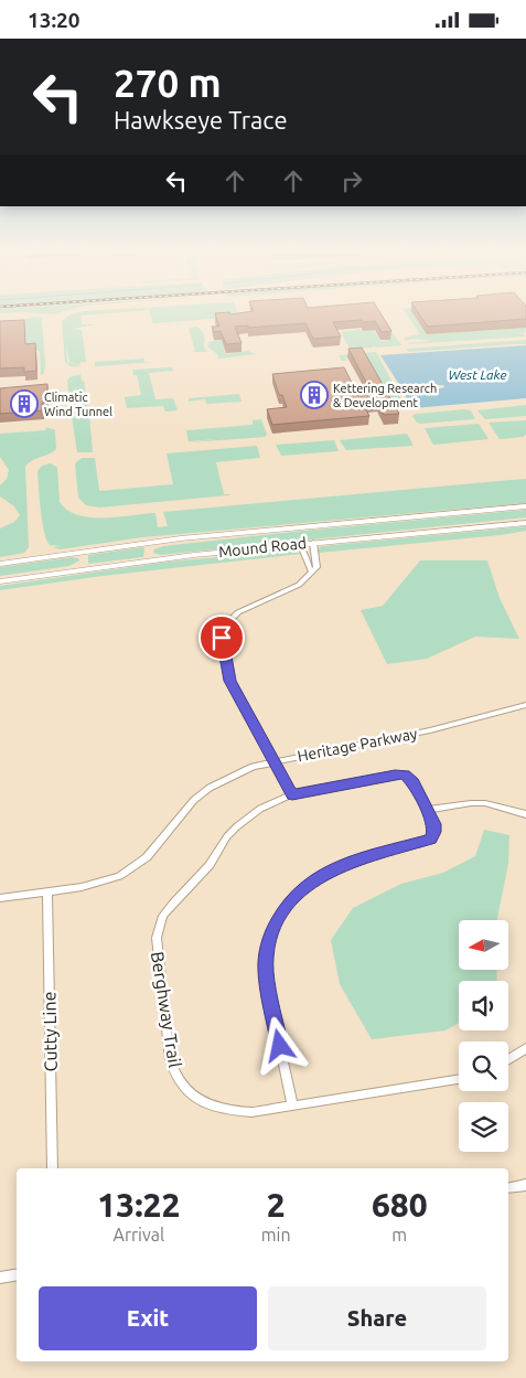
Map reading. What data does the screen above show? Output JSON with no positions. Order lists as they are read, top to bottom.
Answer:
{
  "streets": {
    "main road": ["Mound Road"],
    "street": ["Heritage Parkway", "Berghway Trail", "Cutty Line"]
  },
  "crossings": [
    ["Heritage Parkway", "Cutty Line"]
  ],
  "water": ["West Lake"],
  "places": {
    "building": ["Kettering Research & Development", "Climatic Wind Tunnel"]
  },
  "north": "left",
  "page": {
    "status": "13:20",
    "turn": ["270 m", "Hawkseye Trace"],
    "eta": [
      "13:22",
      "Arrival",
      "2",
      "min",
      "680",
      "m"
    ],
    "buttons": ["Exit", "Share"]
  }
}
